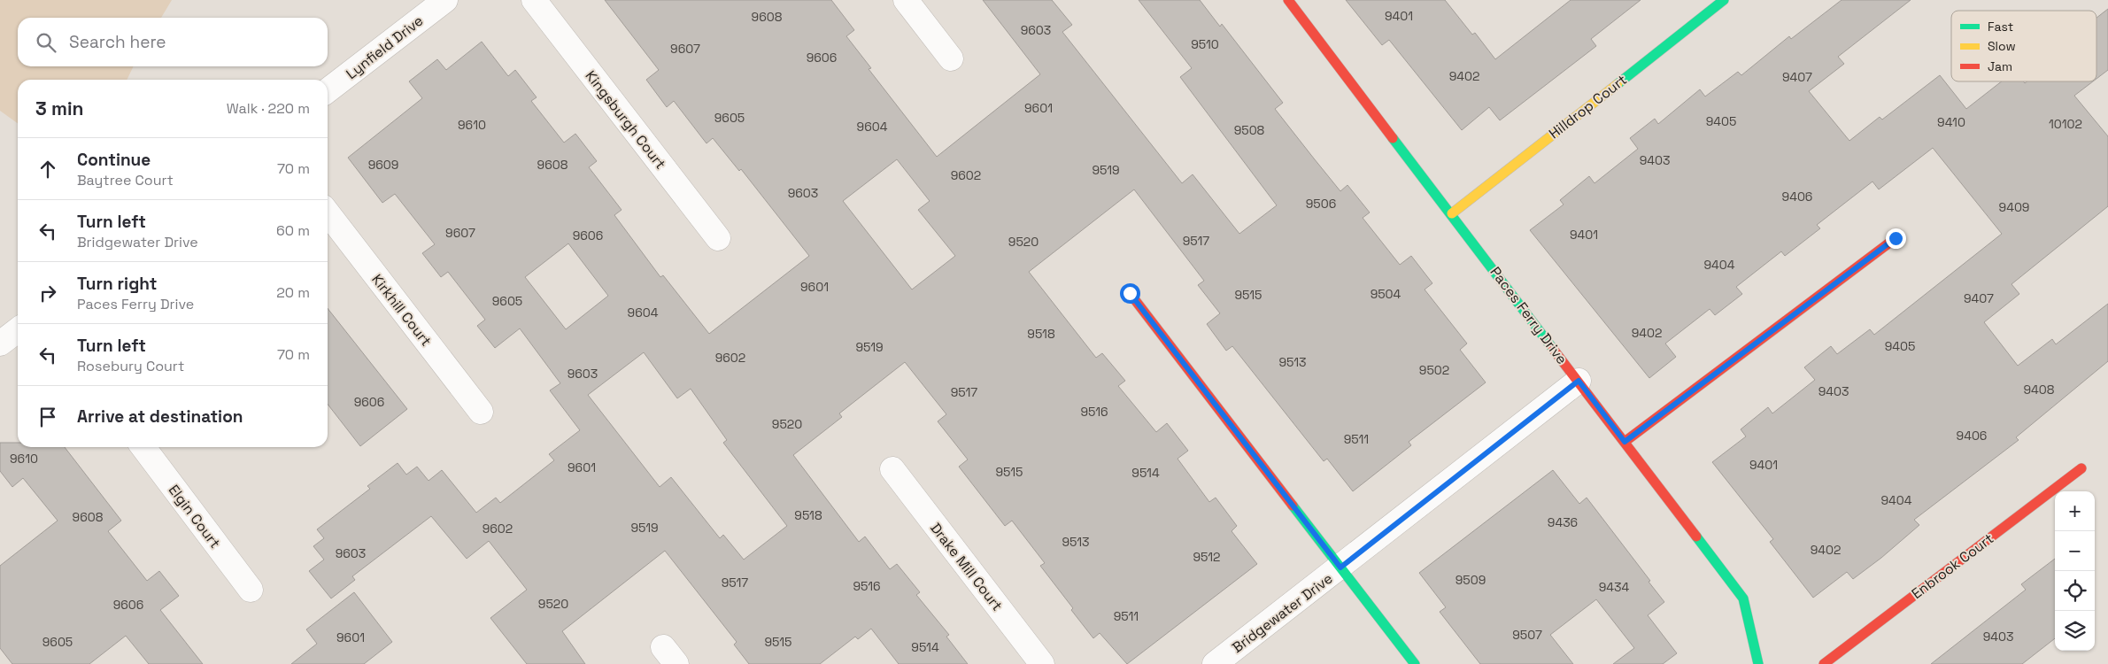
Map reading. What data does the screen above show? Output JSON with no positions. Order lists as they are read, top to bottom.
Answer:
{
  "streets": {
    "street": [
      "Lynfield Drive",
      "Hilldrop Court",
      "Kingsburgh Court",
      "Kirkhill Court",
      "Paces Ferry Drive",
      "Elgin Court",
      "Enbrook Court",
      "Drake Mill Court",
      "Bridgewater Drive"
    ]
  },
  "crossings": [
    ["Hilldrop Court", "Paces Ferry Drive"],
    ["Paces Ferry Drive", "Bridgewater Drive"]
  ],
  "house_numbers": [
    "9401",
    "9608",
    "9603",
    "9510",
    "9607",
    "9606",
    "9402",
    "9407",
    "9601",
    "9605",
    "9405",
    "9410",
    "10102",
    "9610",
    "9604",
    "9508",
    "9403",
    "9609",
    "9608",
    "9519",
    "9602",
    "9603",
    "9406",
    "9506",
    "9409",
    "9607",
    "9401",
    "9606",
    "9517",
    "9520",
    "9404",
    "9601",
    "9504",
    "9515",
    "9407",
    "9605",
    "9604",
    "9402",
    "9518",
    "9405",
    "9519",
    "9602",
    "9513",
    "9502",
    "9603",
    "9408",
    "9403",
    "9517",
    "9606",
    "9516",
    "9520",
    "9406",
    "9511",
    "9610",
    "9401",
    "9601",
    "9515",
    "9514",
    "9404",
    "9518",
    "9608",
    "9436",
    "9519",
    "9602",
    "9513",
    "9402",
    "9603",
    "9512",
    "9509",
    "9517",
    "9516",
    "9434",
    "9520",
    "9606",
    "9511",
    "9507",
    "9403",
    "9601",
    "9605",
    "9515",
    "9514"
  ],
  "legend": ["Fast", "Slow", "Jam"],
  "page": {
    "search": "Search here",
    "heading": ["3 min", "Walk · 220 m"],
    "list": [
      ["Continue", "Baytree Court", "70 m"],
      ["Turn left", "Bridgewater Drive", "60 m"],
      ["Turn right", "Paces Ferry Drive", "20 m"],
      ["Turn left", "Rosebury Court", "70 m"],
      "Arrive at destination"
    ],
    "map_buttons": ["+", "−"]
  }
}
